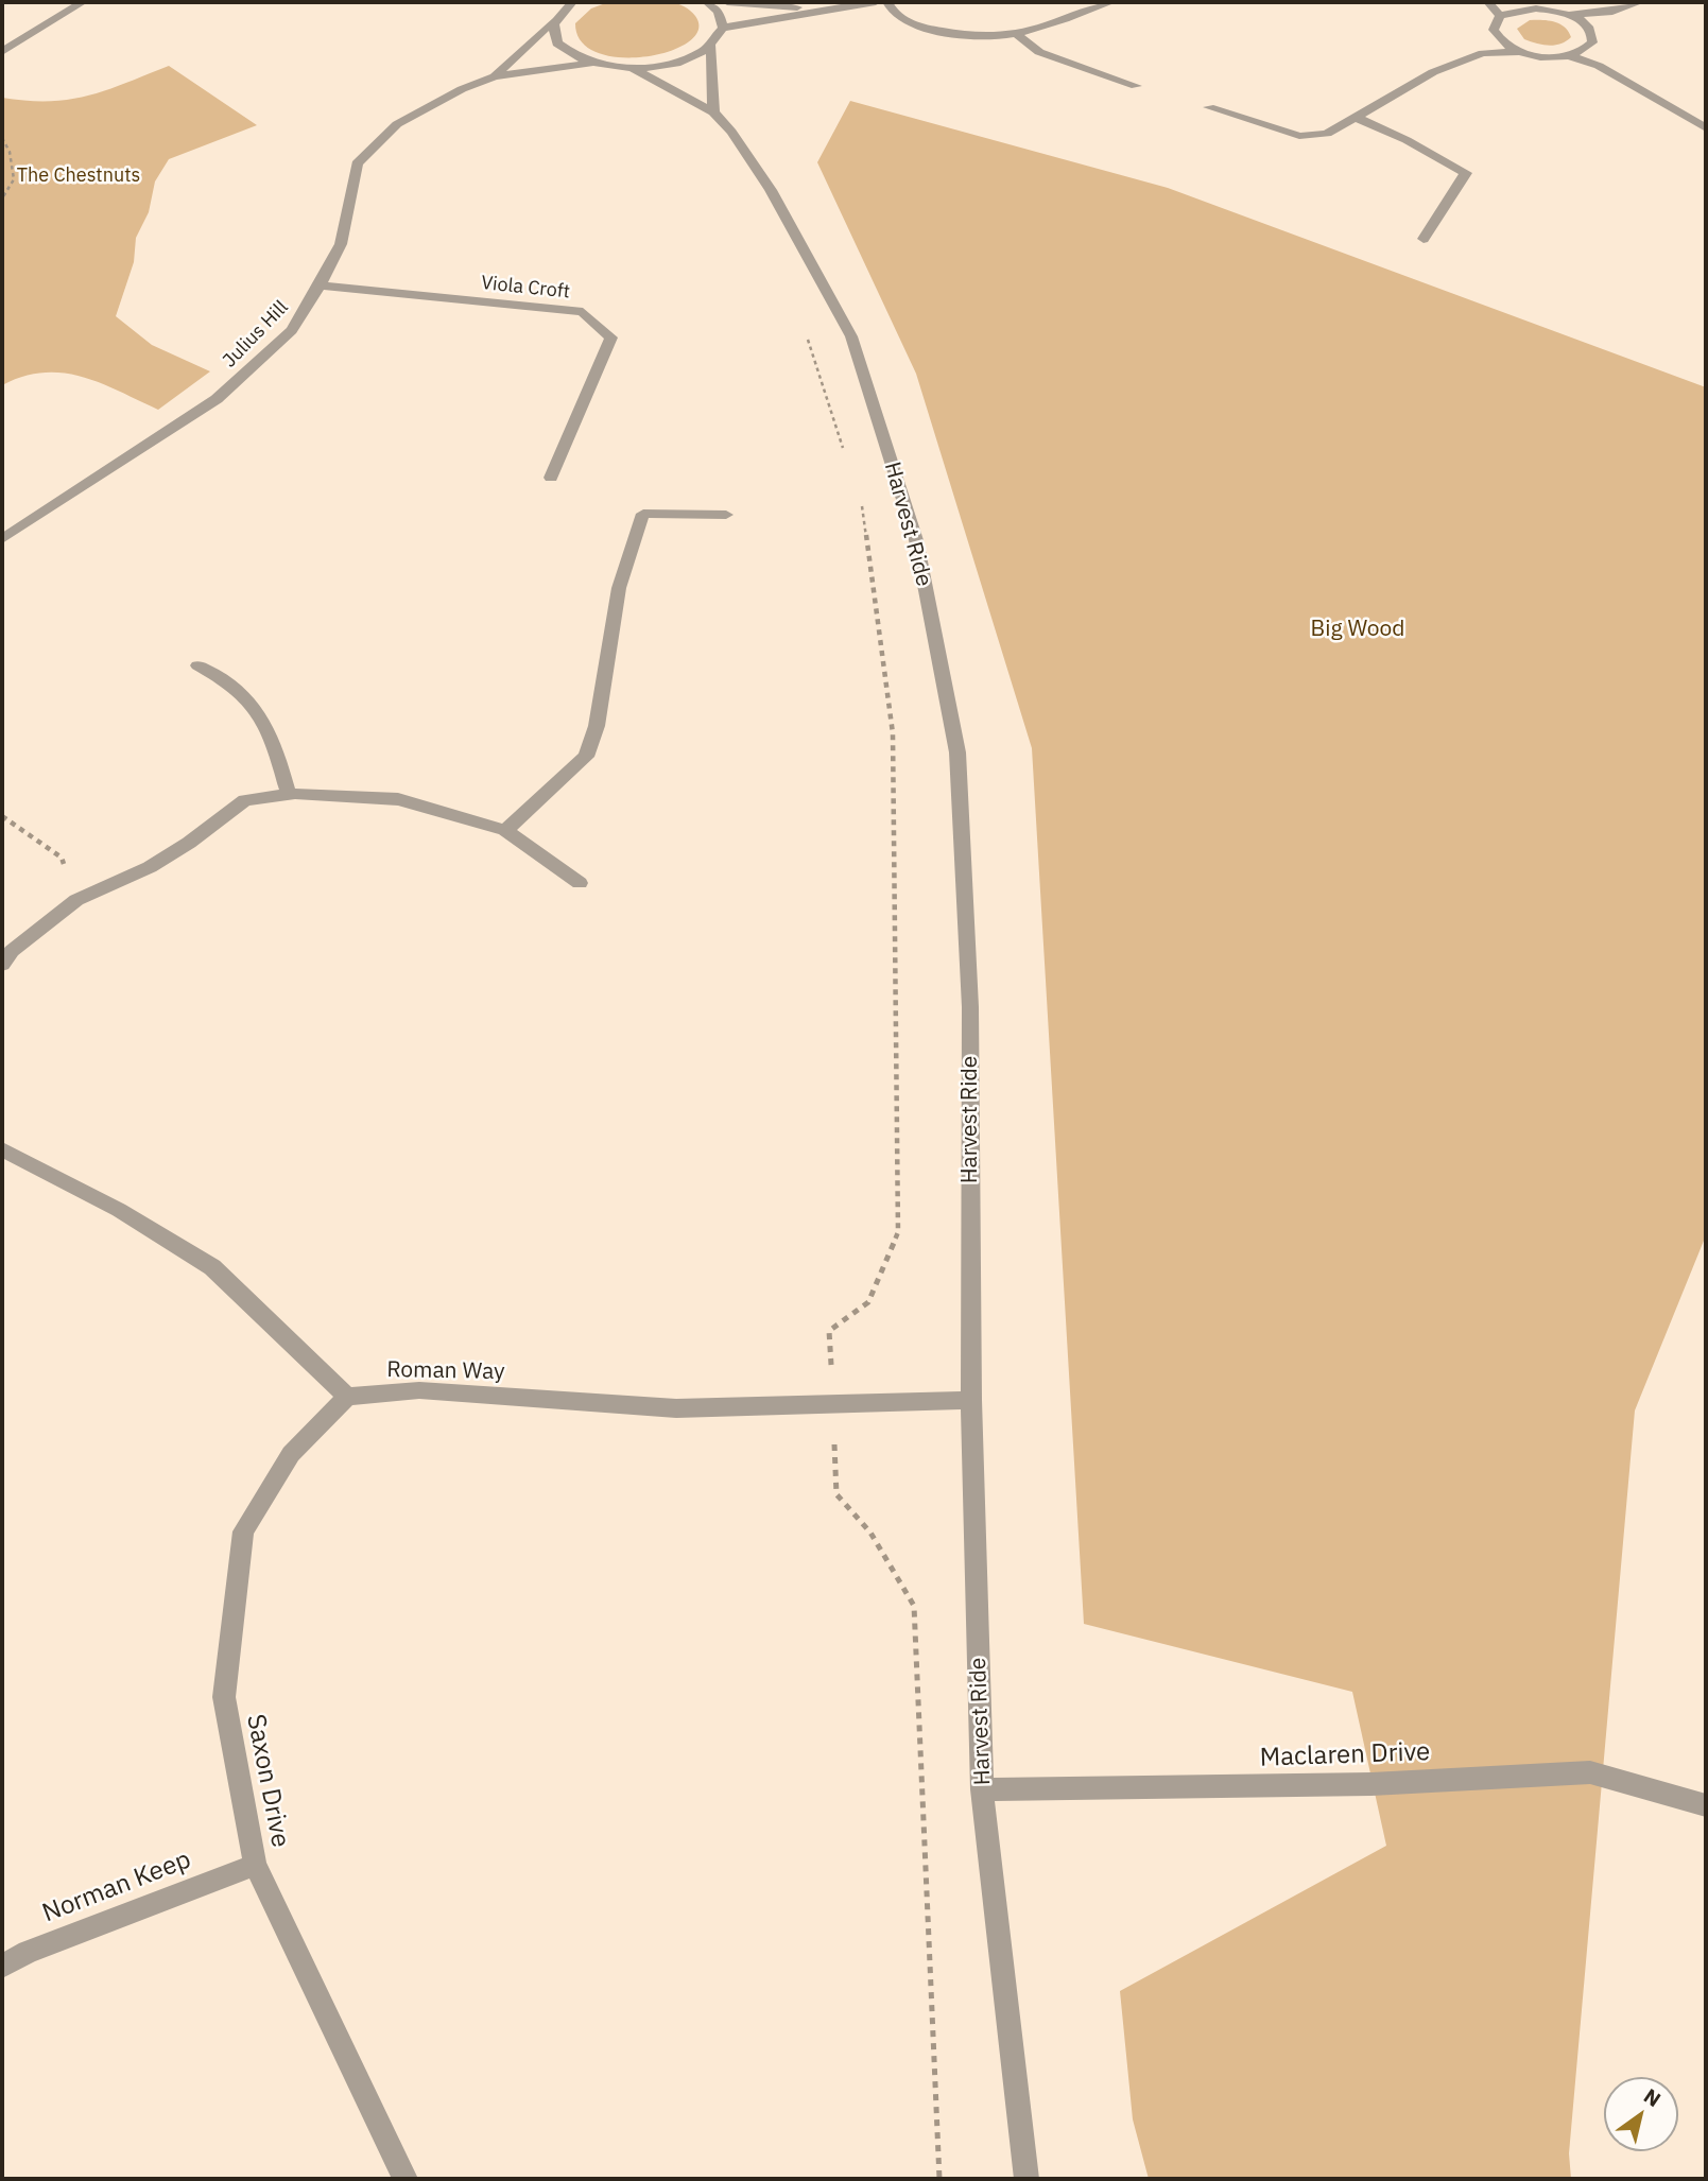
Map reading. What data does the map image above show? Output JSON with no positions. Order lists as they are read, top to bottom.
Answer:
{
  "streets": {
    "street": [
      "Viola Croft",
      "Julius Hill",
      "Harvest Ride",
      "Roman Way",
      "Maclaren Drive",
      "Saxon Drive",
      "Norman Keep"
    ]
  },
  "crossings": [
    ["Viola Croft", "Julius Hill"],
    ["Harvest Ride", "Roman Way"],
    ["Harvest Ride", "Maclaren Drive"],
    ["Roman Way", "Saxon Drive"],
    ["Saxon Drive", "Norman Keep"]
  ],
  "parks": ["The Chestnuts", "Big Wood"],
  "north": "top right"
}
